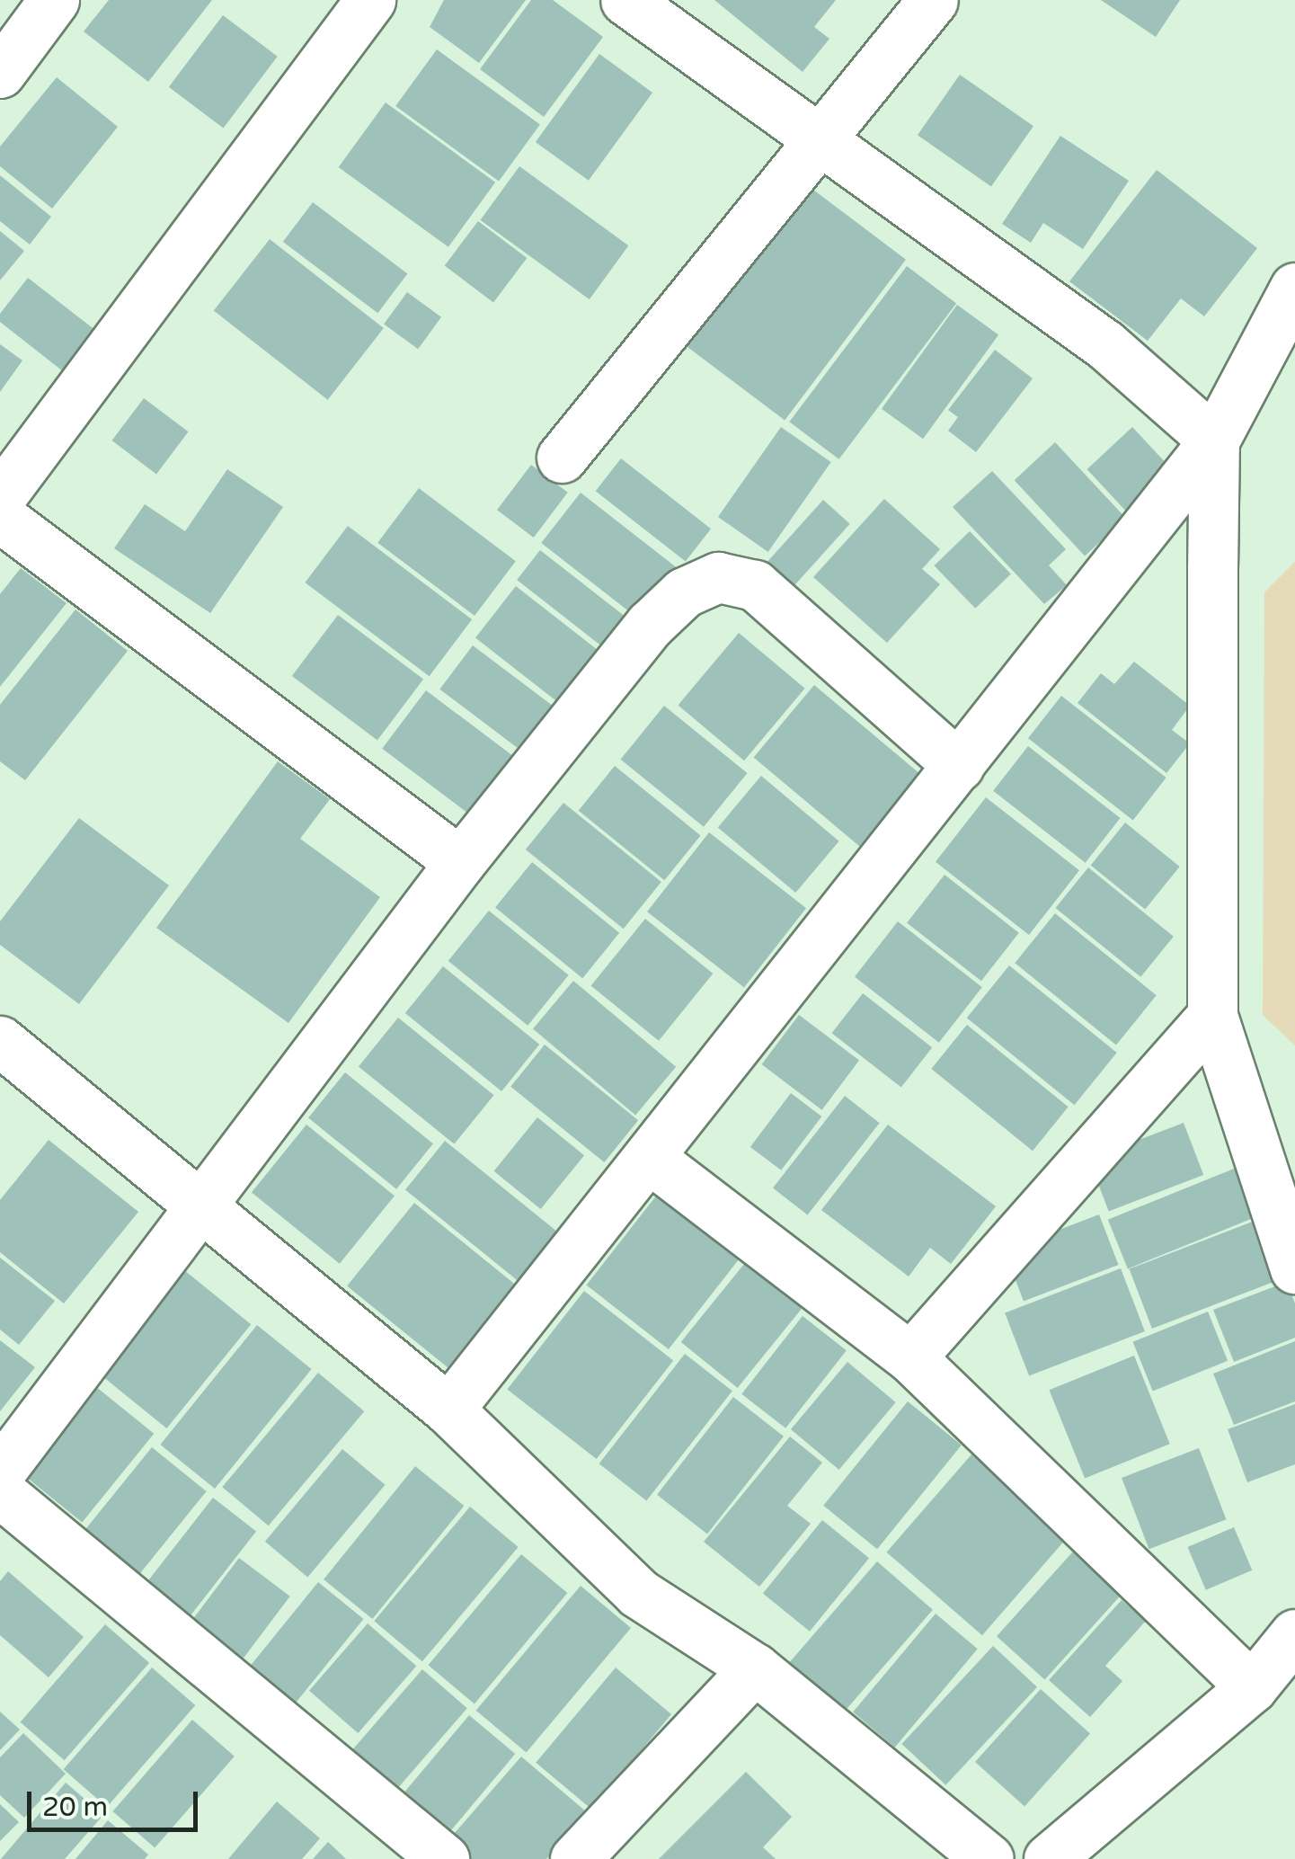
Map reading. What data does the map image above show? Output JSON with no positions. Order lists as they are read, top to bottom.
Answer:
{
  "scale_bar": "20 m"
}
